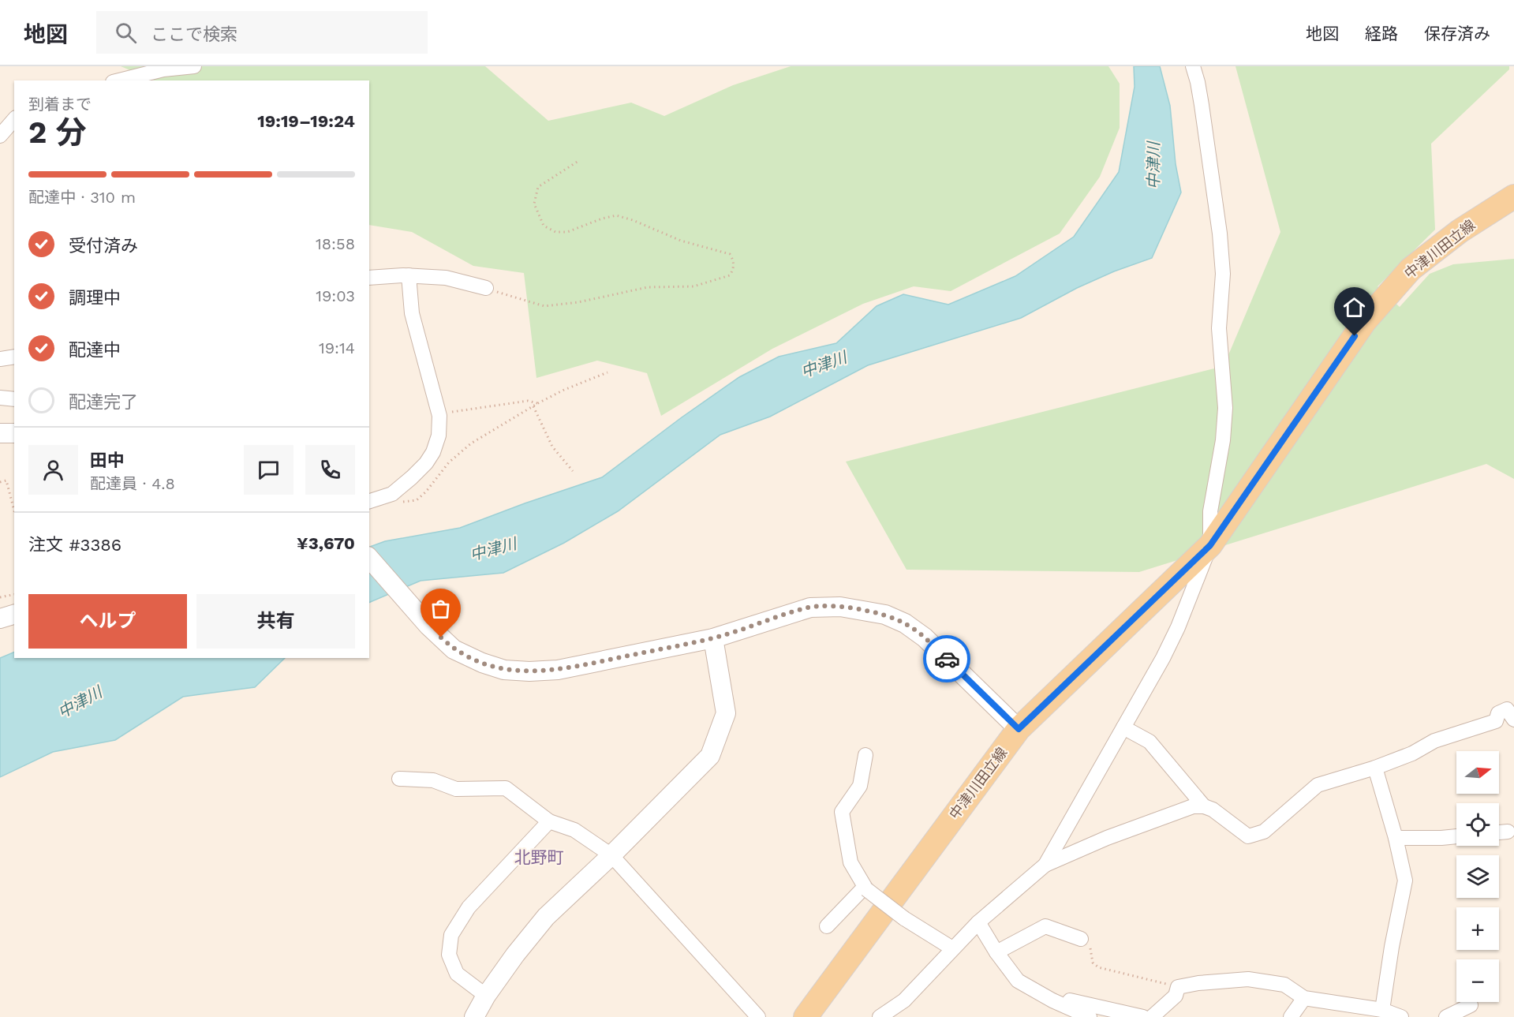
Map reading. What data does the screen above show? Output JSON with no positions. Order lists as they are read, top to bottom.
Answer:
{
  "streets": {
    "main road": ["中津川田立線"]
  },
  "districts": ["北野町"],
  "water": ["中津川"],
  "north": "right",
  "page": {
    "header": "地図",
    "search": "ここで検索",
    "nav": ["地図", "経路", "保存済み"],
    "heading": ["2 分", "到着まで", "19:19–19:24"],
    "panel": [
      "田中",
      "配達員 · 4.8",
      "注文 #3386",
      "¥3,670"
    ],
    "bar": "配達中 · 310 m",
    "list": [
      ["受付済み", "18:58"],
      ["調理中", "19:03"],
      ["配達中", "19:14"],
      "配達完了"
    ],
    "buttons": ["ヘルプ", "共有"],
    "map_buttons": ["+", "−"]
  }
}
